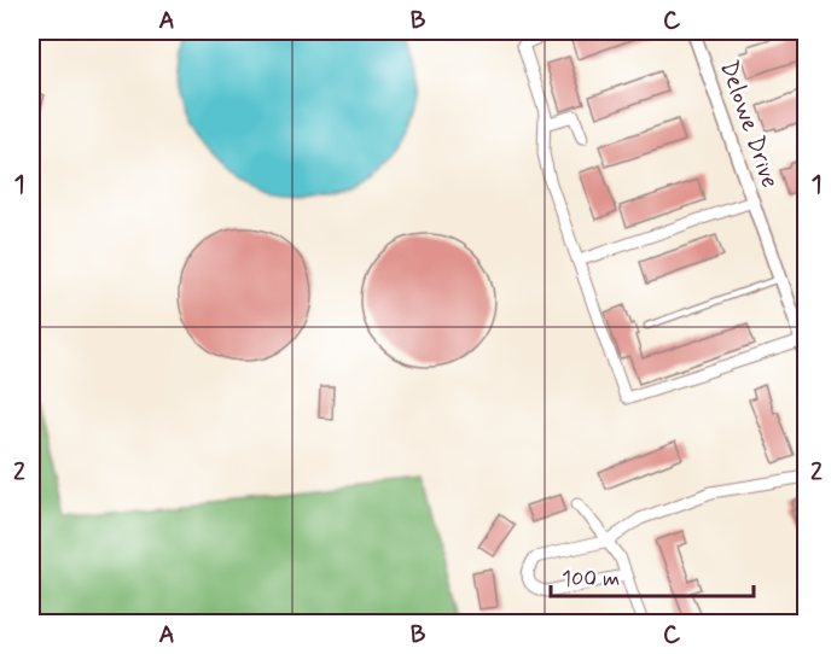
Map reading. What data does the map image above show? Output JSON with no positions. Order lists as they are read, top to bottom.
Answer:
{
  "streets": {
    "street": ["Delowe Drive"]
  },
  "scale_bar": "100 m",
  "grid": {
    "columns": ["A", "B", "C"],
    "rows": ["1", "2"]
  }
}
